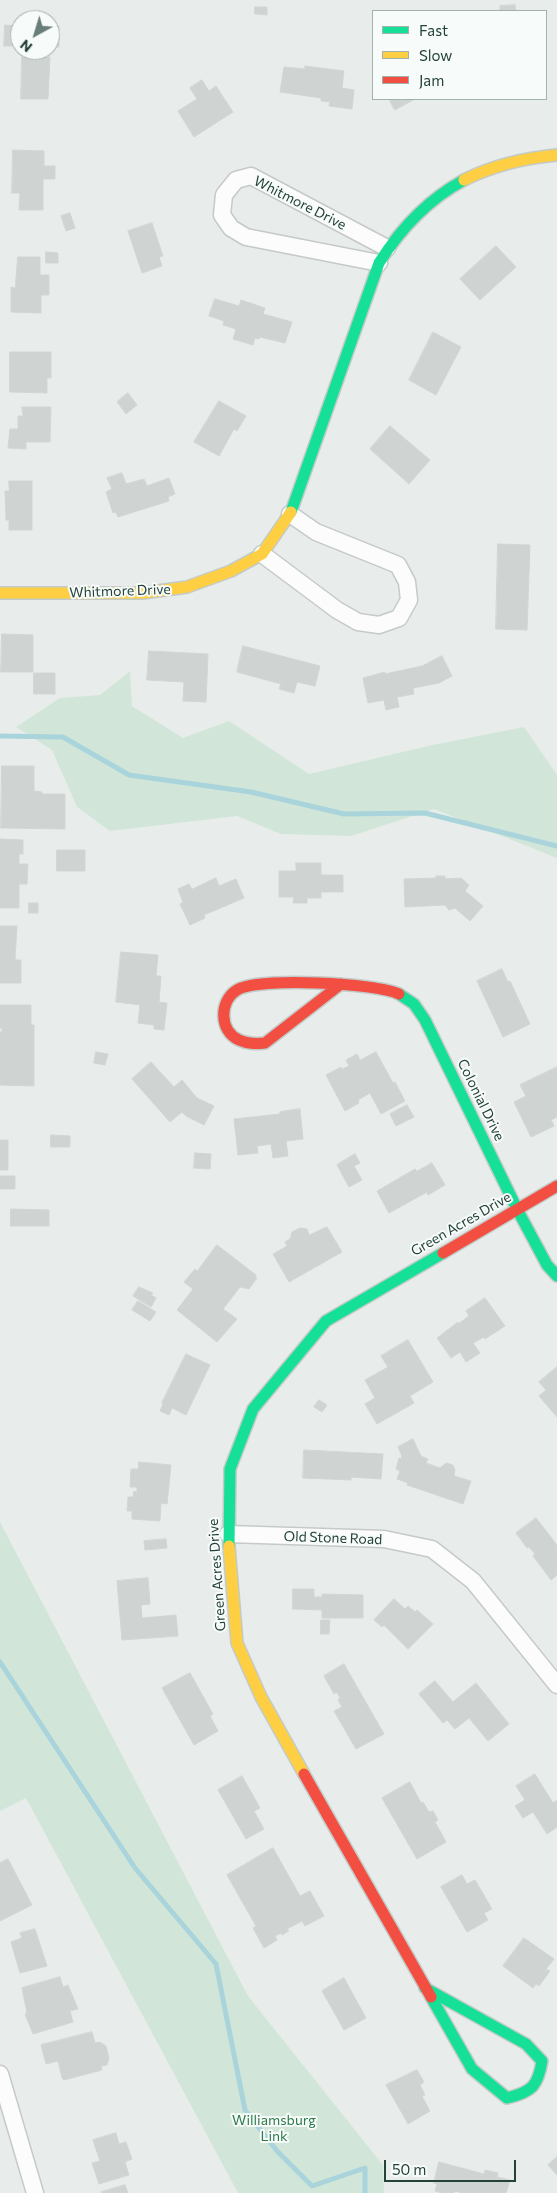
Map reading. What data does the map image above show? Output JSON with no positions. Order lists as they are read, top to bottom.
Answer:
{
  "streets": {
    "street": [
      "Whitmore Drive",
      "Colonial Drive",
      "Green Acres Drive",
      "Old Stone Road"
    ]
  },
  "crossings": [
    ["Colonial Drive", "Green Acres Drive"],
    ["Green Acres Drive", "Old Stone Road"]
  ],
  "parks": ["Williamsburg Link"],
  "legend": ["Fast", "Slow", "Jam"],
  "scale_bar": "50 m",
  "north": "bottom left"
}
